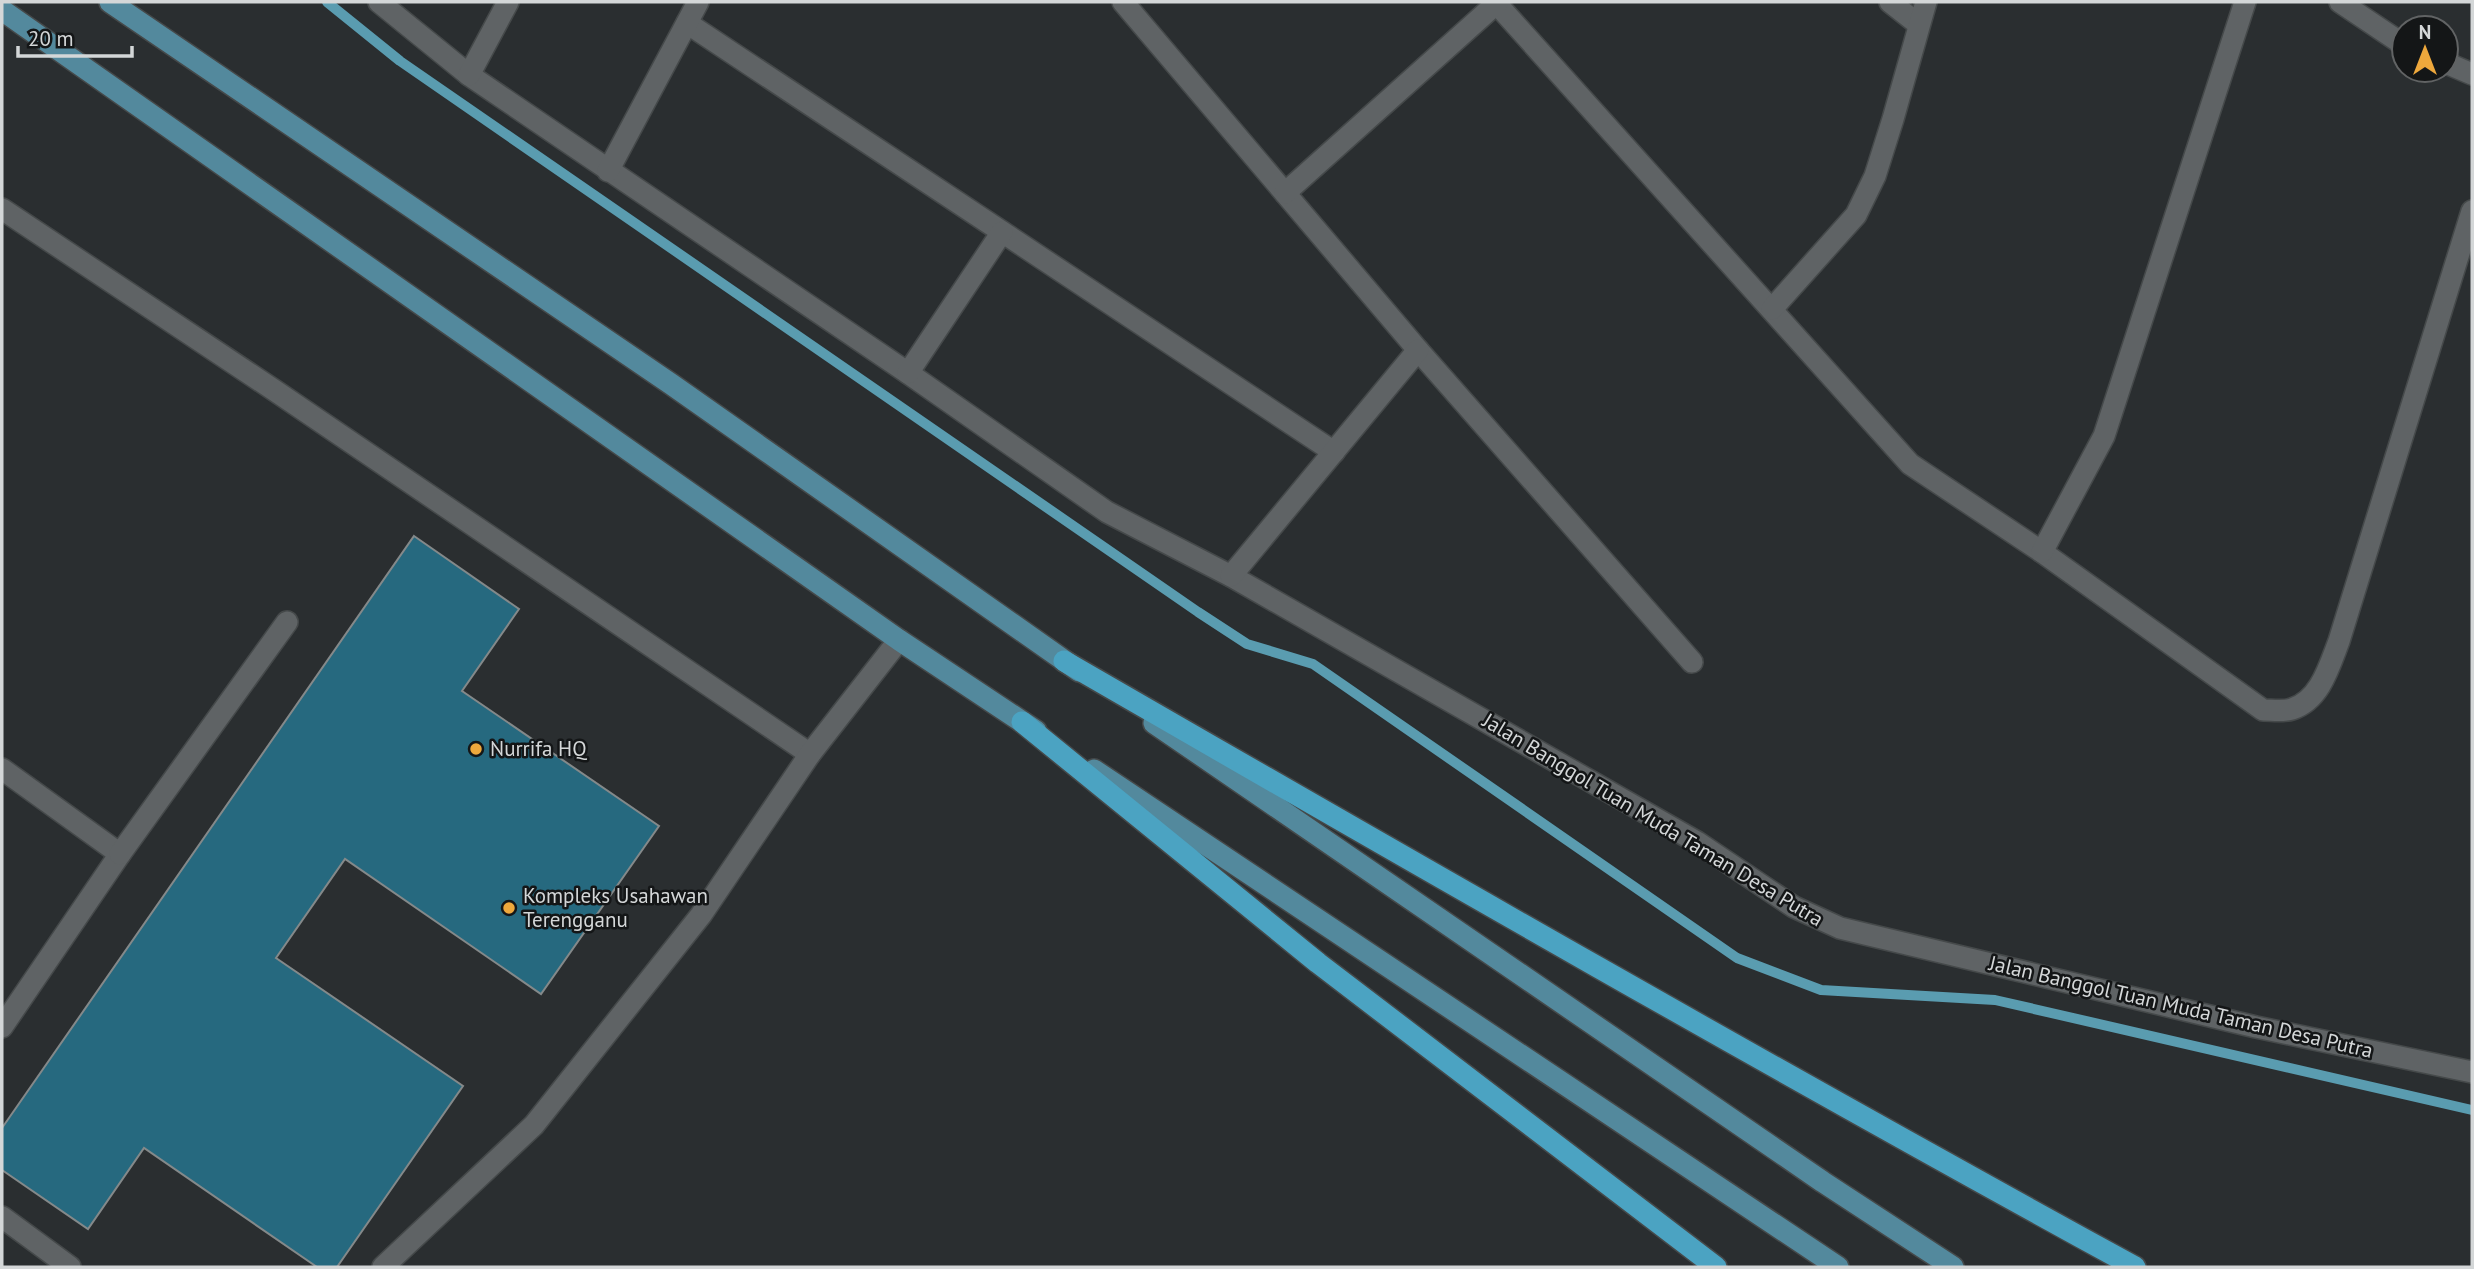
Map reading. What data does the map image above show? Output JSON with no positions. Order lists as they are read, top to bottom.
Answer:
{
  "streets": {
    "street": ["Jalan Banggol Tuan Muda Taman Desa Putra"]
  },
  "places": ["Nurrifa HQ", "Kompleks Usahawan Terengganu"],
  "scale_bar": "20 m",
  "north": "top"
}
